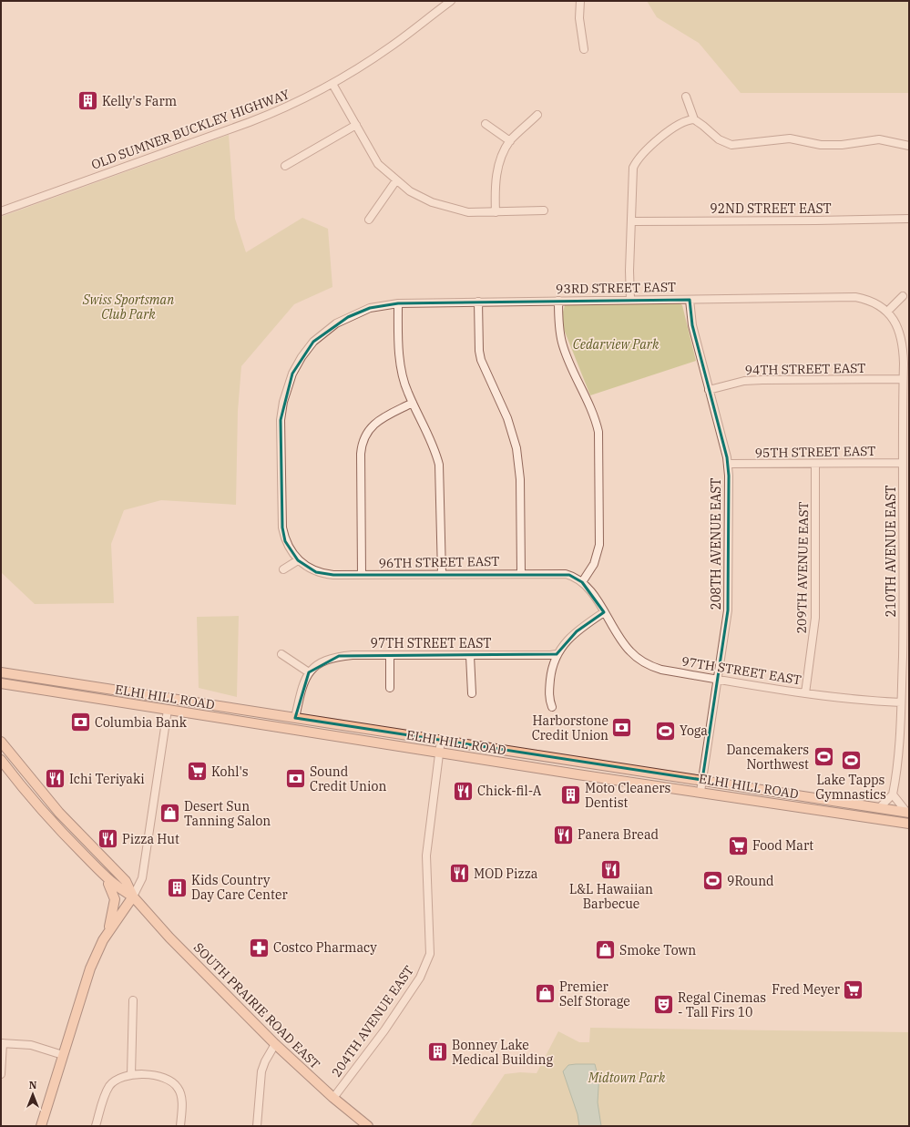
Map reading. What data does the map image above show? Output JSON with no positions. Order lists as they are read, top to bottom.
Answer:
{
  "streets": {
    "main road": ["ELHI HILL ROAD", "SOUTH PRAIRIE ROAD EAST"],
    "street": [
      "OLD SUMNER BUCKLEY HIGHWAY",
      "92ND STREET EAST",
      "93RD STREET EAST",
      "94TH STREET EAST",
      "95TH STREET EAST",
      "208TH AVENUE EAST",
      "210TH AVENUE EAST",
      "96TH STREET EAST",
      "209TH AVENUE EAST",
      "97TH STREET EAST",
      "204TH AVENUE EAST"
    ]
  },
  "crossings": [
    ["93RD STREET EAST", "208TH AVENUE EAST"],
    ["93RD STREET EAST", "210TH AVENUE EAST"],
    ["93RD STREET EAST", "96TH STREET EAST"],
    ["94TH STREET EAST", "208TH AVENUE EAST"],
    ["94TH STREET EAST", "210TH AVENUE EAST"],
    ["95TH STREET EAST", "208TH AVENUE EAST"],
    ["95TH STREET EAST", "210TH AVENUE EAST"],
    ["95TH STREET EAST", "209TH AVENUE EAST"],
    ["208TH AVENUE EAST", "97TH STREET EAST"],
    ["208TH AVENUE EAST", "ELHI HILL ROAD"],
    ["210TH AVENUE EAST", "97TH STREET EAST"],
    ["96TH STREET EAST", "97TH STREET EAST"],
    ["209TH AVENUE EAST", "97TH STREET EAST"],
    ["ELHI HILL ROAD", "204TH AVENUE EAST"],
    ["SOUTH PRAIRIE ROAD EAST", "204TH AVENUE EAST"]
  ],
  "parks": ["Swiss Sportsman Club Park", "Cedarview Park", "Midtown Park"],
  "places": {
    "building": [
      "Kelly's Farm",
      "Moto Cleaners Dentist",
      "Kids Country Day Care Center",
      "Bonney Lake Medical Building"
    ],
    "bank": ["Columbia Bank", "Harborstone Credit Union", "Sound Credit Union"],
    "sports": [
      "Yoga",
      "Dancemakers Northwest",
      "Lake Tapps Gymnastics",
      "9Round"
    ],
    "supermarket": ["Kohl's", "Food Mart", "Fred Meyer"],
    "restaurant": [
      "Ichi Teriyaki",
      "Chick-fil-A",
      "Panera Bread",
      "Pizza Hut",
      "L&L Hawaiian Barbecue",
      "MOD Pizza"
    ],
    "shop": ["Desert Sun Tanning Salon", "Smoke Town", "Premier Self Storage"],
    "pharmacy": ["Costco Pharmacy"],
    "theatre": ["Regal Cinemas - Tall Firs 10"]
  },
  "north": "top"
}
